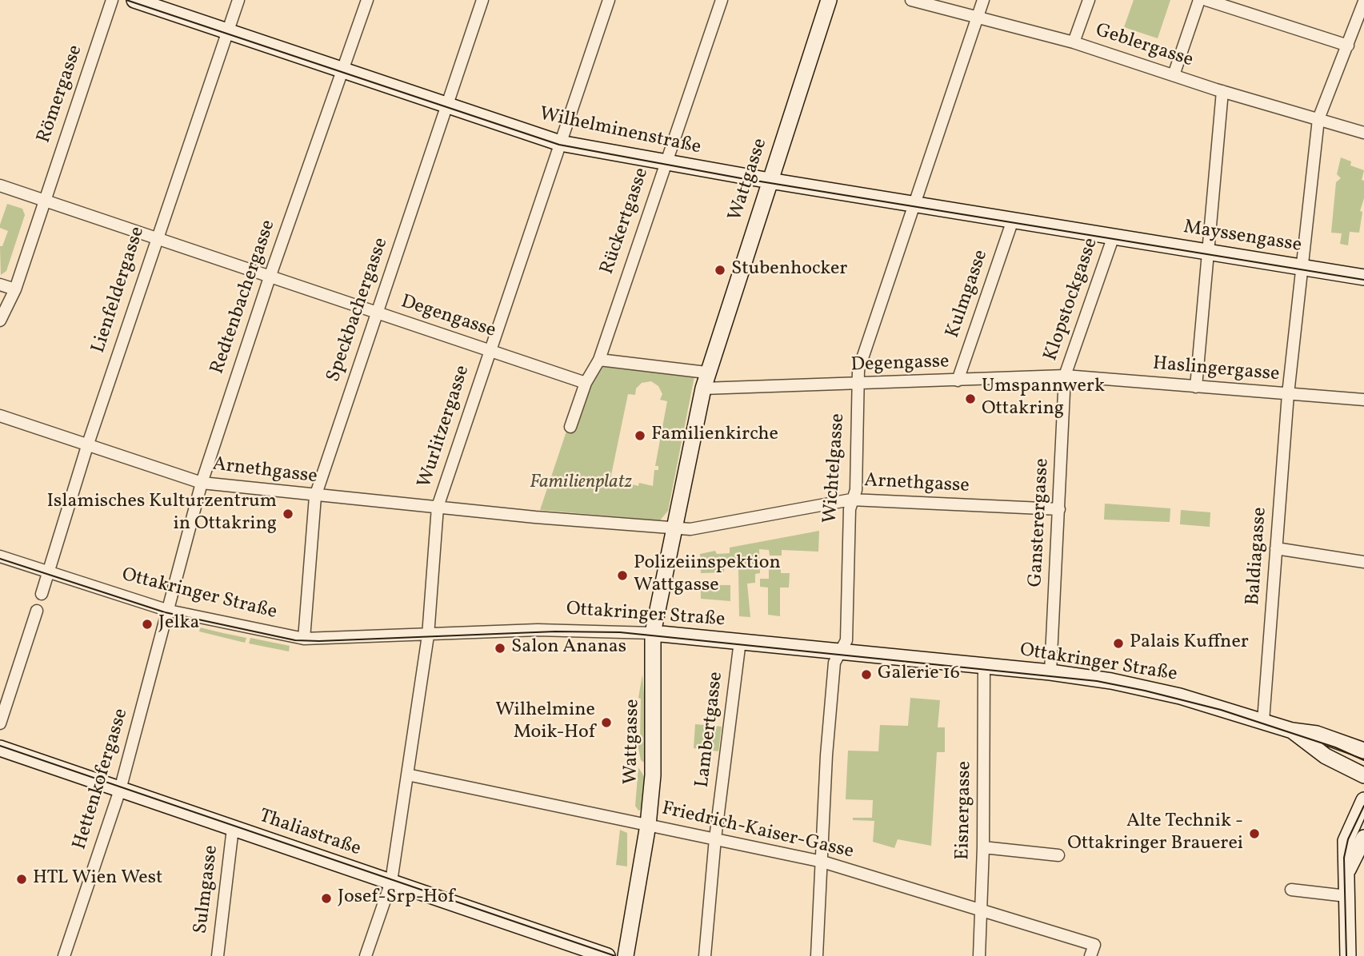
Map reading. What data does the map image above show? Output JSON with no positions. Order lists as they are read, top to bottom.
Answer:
{
  "streets": {
    "street": [
      "Geblergasse",
      "Römergasse",
      "Wilhelminenstraße",
      "Wattgasse",
      "Rückertgasse",
      "Mayssengasse",
      "Lienfeldergasse",
      "Kulmgasse",
      "Redtenbachergasse",
      "Klopstockgasse",
      "Speckbachergasse",
      "Degengasse",
      "Haslingergasse",
      "Wurlitzergasse",
      "Wichtelgasse",
      "Arnethgasse",
      "Gansterergasse",
      "Baldiagasse",
      "Ottakringer Straße",
      "Lambertgasse",
      "Hettenkofergasse",
      "Eisnergasse",
      "Friedrich-Kaiser-Gasse",
      "Thaliastraße",
      "Sulmgasse"
    ]
  },
  "crossings": [
    ["Geblergasse", "Wichtelgasse"],
    ["Geblergasse", "Baldiagasse"],
    ["Römergasse", "Degengasse"],
    ["Wilhelminenstraße", "Wattgasse"],
    ["Wilhelminenstraße", "Rückertgasse"],
    ["Wilhelminenstraße", "Mayssengasse"],
    ["Wilhelminenstraße", "Lienfeldergasse"],
    ["Wilhelminenstraße", "Kulmgasse"],
    ["Wilhelminenstraße", "Redtenbachergasse"],
    ["Wilhelminenstraße", "Klopstockgasse"],
    ["Wilhelminenstraße", "Speckbachergasse"],
    ["Wilhelminenstraße", "Wurlitzergasse"],
    ["Wilhelminenstraße", "Wichtelgasse"],
    ["Wattgasse", "Arnethgasse"],
    ["Wattgasse", "Ottakringer Straße"],
    ["Wattgasse", "Friedrich-Kaiser-Gasse"],
    ["Mayssengasse", "Klopstockgasse"],
    ["Mayssengasse", "Baldiagasse"],
    ["Lienfeldergasse", "Degengasse"],
    ["Lienfeldergasse", "Arnethgasse"],
    ["Lienfeldergasse", "Ottakringer Straße"],
    ["Kulmgasse", "Degengasse"],
    ["Redtenbachergasse", "Degengasse"],
    ["Redtenbachergasse", "Arnethgasse"],
    ["Redtenbachergasse", "Ottakringer Straße"],
    ["Redtenbachergasse", "Hettenkofergasse"],
    ["Klopstockgasse", "Degengasse"],
    ["Klopstockgasse", "Haslingergasse"],
    ["Klopstockgasse", "Gansterergasse"],
    ["Speckbachergasse", "Degengasse"],
    ["Speckbachergasse", "Arnethgasse"],
    ["Speckbachergasse", "Ottakringer Straße"],
    ["Degengasse", "Haslingergasse"],
    ["Degengasse", "Wurlitzergasse"],
    ["Degengasse", "Wichtelgasse"],
    ["Degengasse", "Gansterergasse"],
    ["Haslingergasse", "Gansterergasse"],
    ["Haslingergasse", "Baldiagasse"],
    ["Wurlitzergasse", "Arnethgasse"],
    ["Wurlitzergasse", "Ottakringer Straße"],
    ["Wurlitzergasse", "Friedrich-Kaiser-Gasse"],
    ["Wurlitzergasse", "Thaliastraße"],
    ["Wichtelgasse", "Arnethgasse"],
    ["Wichtelgasse", "Ottakringer Straße"],
    ["Wichtelgasse", "Friedrich-Kaiser-Gasse"],
    ["Arnethgasse", "Gansterergasse"],
    ["Gansterergasse", "Ottakringer Straße"],
    ["Baldiagasse", "Ottakringer Straße"],
    ["Ottakringer Straße", "Lambertgasse"],
    ["Ottakringer Straße", "Hettenkofergasse"],
    ["Ottakringer Straße", "Eisnergasse"],
    ["Lambertgasse", "Friedrich-Kaiser-Gasse"],
    ["Hettenkofergasse", "Thaliastraße"],
    ["Eisnergasse", "Friedrich-Kaiser-Gasse"],
    ["Thaliastraße", "Sulmgasse"]
  ],
  "parks": ["Familienplatz"],
  "places": [
    "Stubenhocker",
    "Umspannwerk Ottakring",
    "Familienkirche",
    "Islamisches Kulturzentrum in Ottakring",
    "Polizeiinspektion Wattgasse",
    "Jelka",
    "Palais Kuffner",
    "Salon Ananas",
    "Galerie 16",
    "Wilhelmine Moik-Hof",
    "Alte Technik - Ottakringer Brauerei",
    "HTL Wien West",
    "Josef-Srp-Hof"
  ]
}
